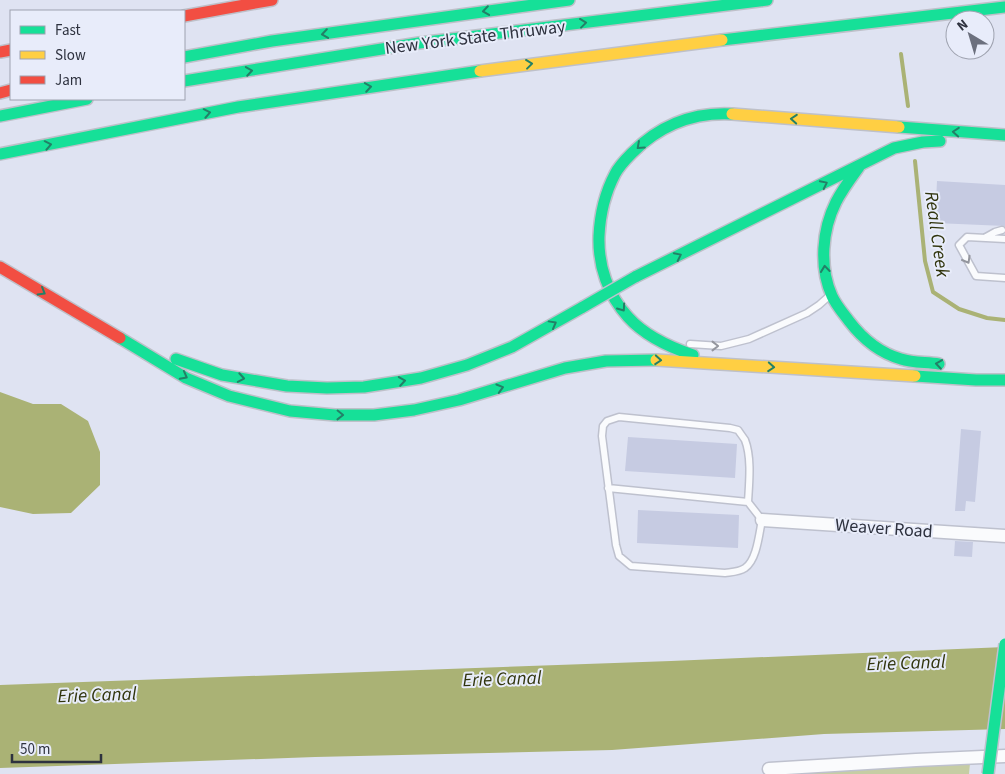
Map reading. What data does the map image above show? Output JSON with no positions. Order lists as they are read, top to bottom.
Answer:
{
  "streets": {
    "main road": ["New York State Thruway"],
    "street": ["Weaver Road"]
  },
  "water": ["Reall Creek", "Erie Canal"],
  "legend": ["Fast", "Slow", "Jam"],
  "scale_bar": "50 m",
  "north": "top left"
}
